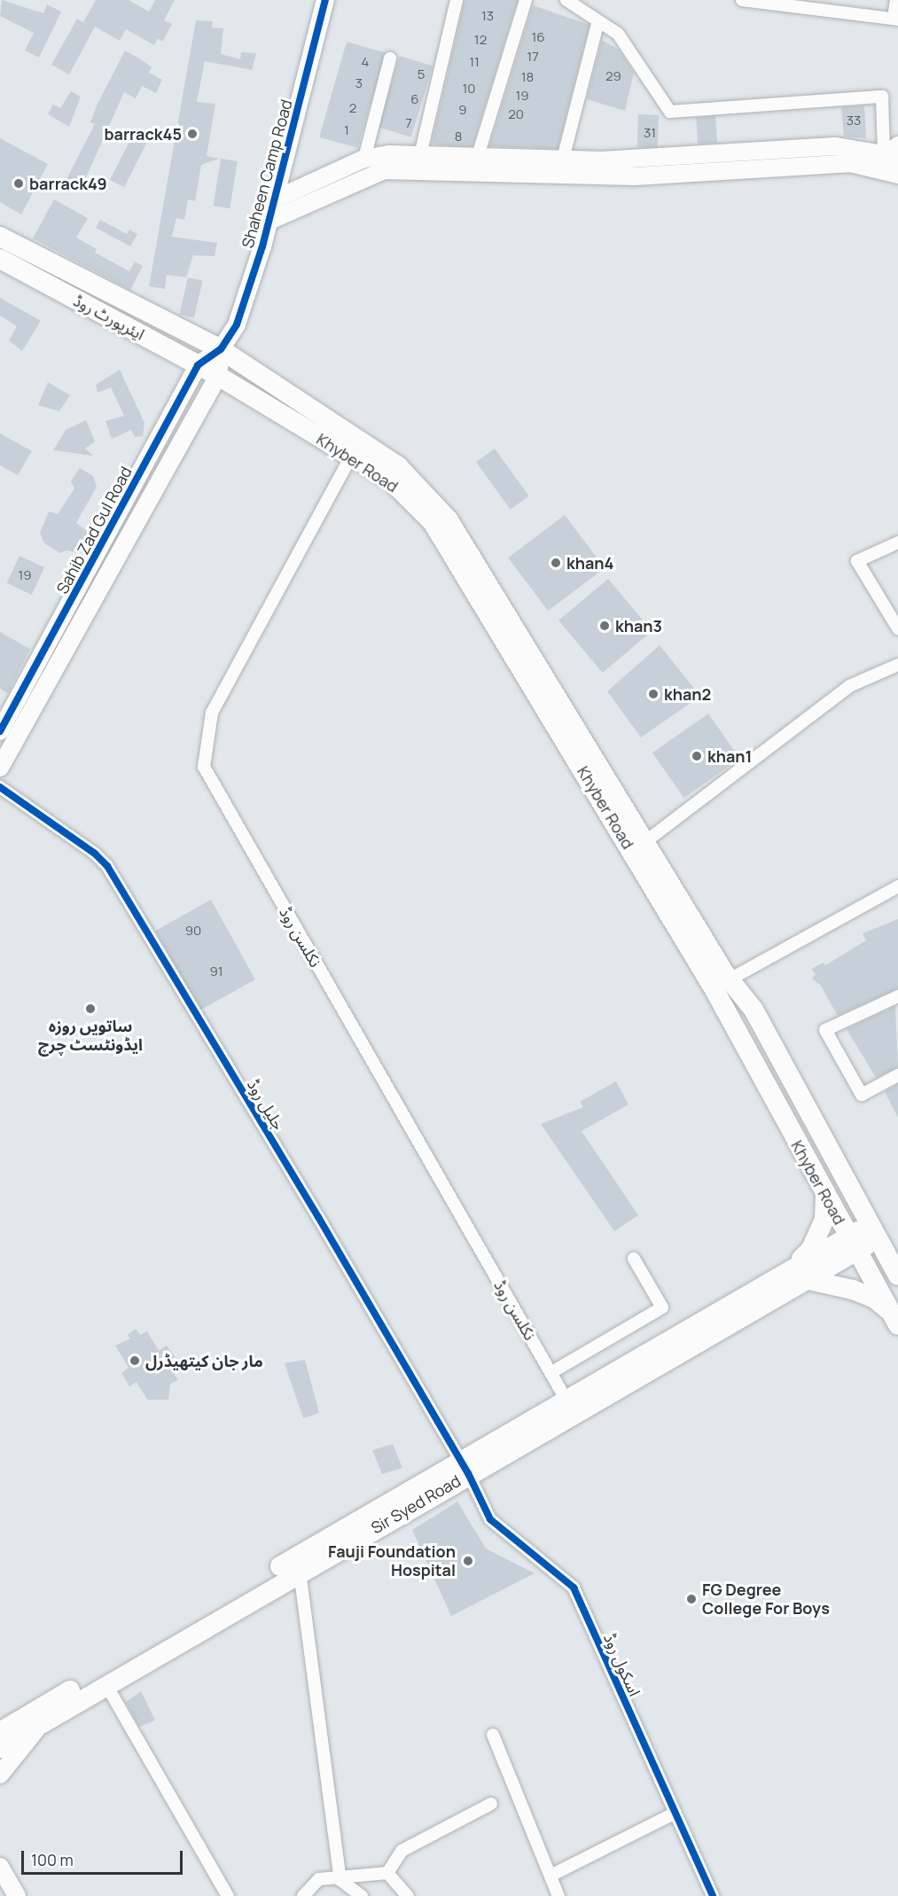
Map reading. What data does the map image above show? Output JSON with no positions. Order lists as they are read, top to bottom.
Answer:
{
  "streets": {
    "main road": ["ایئرپورٹ روڈ", "Khyber Road", "Sir Syed Road"],
    "street": [
      "Shaheen Camp Road",
      "Sahib Zad Gul Road",
      "نکلسن روڈ",
      "جلیل روڈ",
      "اسکول روڈ"
    ]
  },
  "crossings": [
    ["Shaheen Camp Road", "Khyber Road"],
    ["Shaheen Camp Road", "Sahib Zad Gul Road"],
    ["ایئرپورٹ روڈ", "Khyber Road"],
    ["ایئرپورٹ روڈ", "Sahib Zad Gul Road"],
    ["Khyber Road", "Sahib Zad Gul Road"],
    ["نکلسن روڈ", "Sir Syed Road"],
    ["جلیل روڈ", "Sir Syed Road"],
    ["جلیل روڈ", "اسکول روڈ"],
    ["Sir Syed Road", "اسکول روڈ"]
  ],
  "places": [
    "barrack45",
    "barrack49",
    "khan4",
    "khan3",
    "khan2",
    "khan1",
    "ساتویں روزہ ایڈونٹسٹ چرچ",
    "مار جان کیتھیڈرل",
    "Fauji Foundation Hospital",
    "FG Degree College For Boys"
  ],
  "house_numbers": [
    "13",
    "16",
    "12",
    "17",
    "4",
    "11",
    "5",
    "29",
    "18",
    "3",
    "10",
    "19",
    "6",
    "2",
    "9",
    "20",
    "33",
    "7",
    "1",
    "31",
    "8",
    "19",
    "90",
    "91"
  ],
  "scale_bar": "100 m"
}
